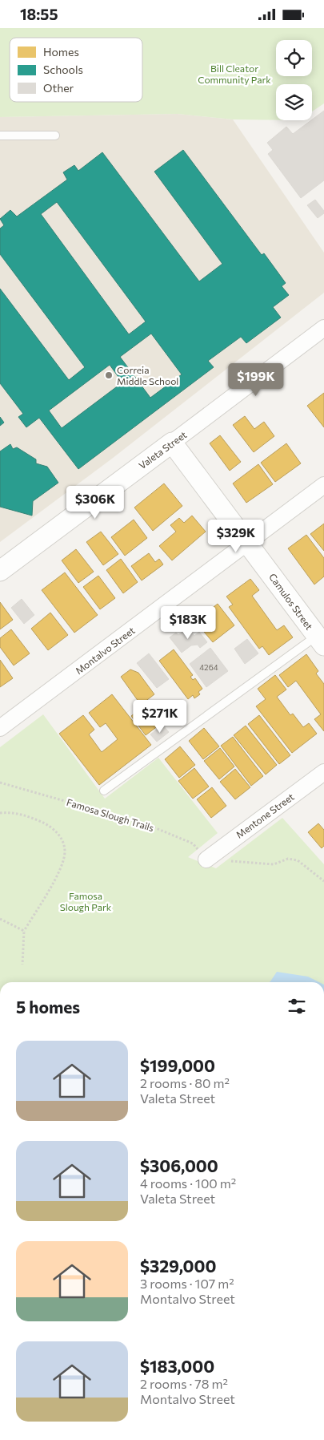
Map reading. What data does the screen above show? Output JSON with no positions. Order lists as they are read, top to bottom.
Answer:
{
  "streets": {
    "street": [
      "Valeta Street",
      "Camulos Street",
      "Montalvo Street",
      "Mentone Street"
    ],
    "path": ["Famosa Slough Trails"]
  },
  "crossings": [
    ["Valeta Street", "Camulos Street"],
    ["Camulos Street", "Montalvo Street"],
    ["Famosa Slough Trails", "Mentone Street"]
  ],
  "parks": ["Bill Cleator Community Park", "Famosa Slough Park"],
  "places": ["Correia Middle School"],
  "house_numbers": ["4264"],
  "legend": ["Homes", "Schools", "Other"],
  "page": {
    "status": "18:55",
    "price": [
      "$199K",
      "$306K",
      "$329K",
      "$183K",
      "$271K"
    ],
    "heading": "5 homes",
    "list": [
      {
        "name": "$199,000",
        "note": "2 rooms · 80 m² · Valeta Street"
      },
      {
        "name": "$306,000",
        "note": "4 rooms · 100 m² · Valeta Street"
      },
      {
        "name": "$329,000",
        "note": "3 rooms · 107 m² · Montalvo Street"
      },
      {
        "name": "$183,000",
        "note": "2 rooms · 78 m² · Montalvo Street"
      }
    ]
  }
}
